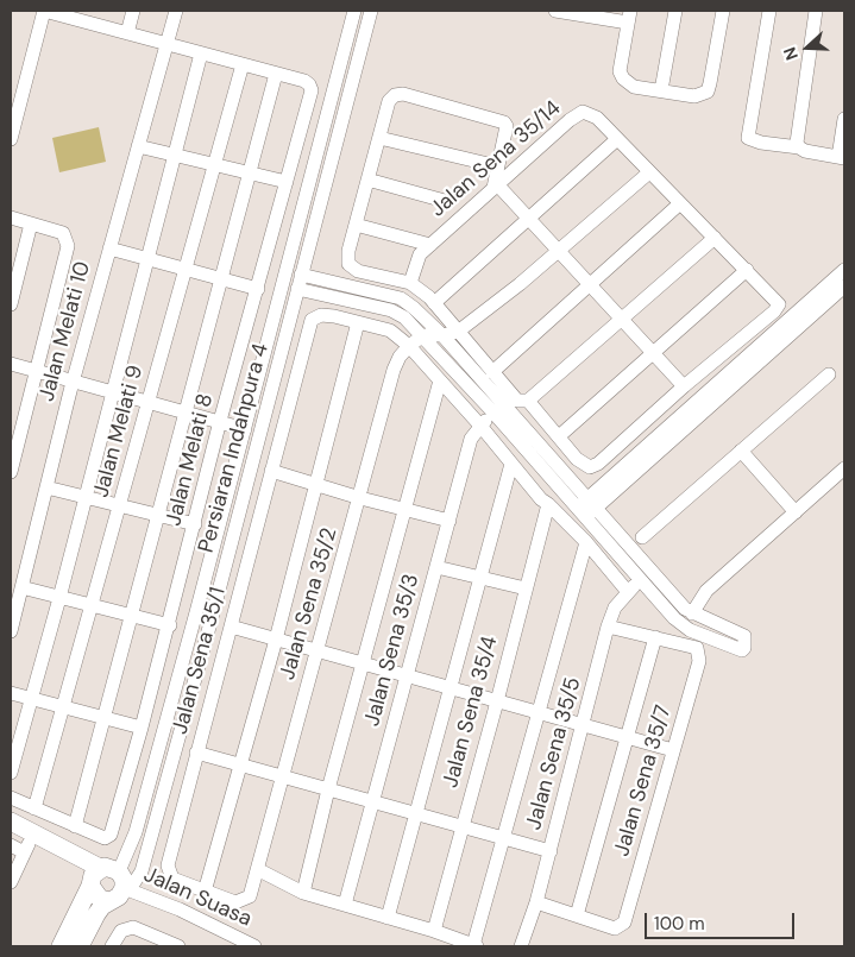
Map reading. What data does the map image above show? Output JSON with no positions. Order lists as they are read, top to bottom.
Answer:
{
  "streets": {
    "street": [
      "Jalan Sena 35/14",
      "Jalan Melati 10",
      "Jalan Melati 9",
      "Persiaran Indahpura 4",
      "Jalan Melati 8",
      "Jalan Sena 35/2",
      "Jalan Sena 35/3",
      "Jalan Sena 35/1",
      "Jalan Sena 35/4",
      "Jalan Sena 35/5",
      "Jalan Sena 35/7",
      "Jalan Suasa"
    ]
  },
  "crossings": [
    ["Persiaran Indahpura 4", "Jalan Suasa"],
    ["Jalan Sena 35/2", "Jalan Sena 35/1"],
    ["Jalan Sena 35/5", "Jalan Sena 35/7"]
  ],
  "scale_bar": "100 m",
  "north": "left"
}
